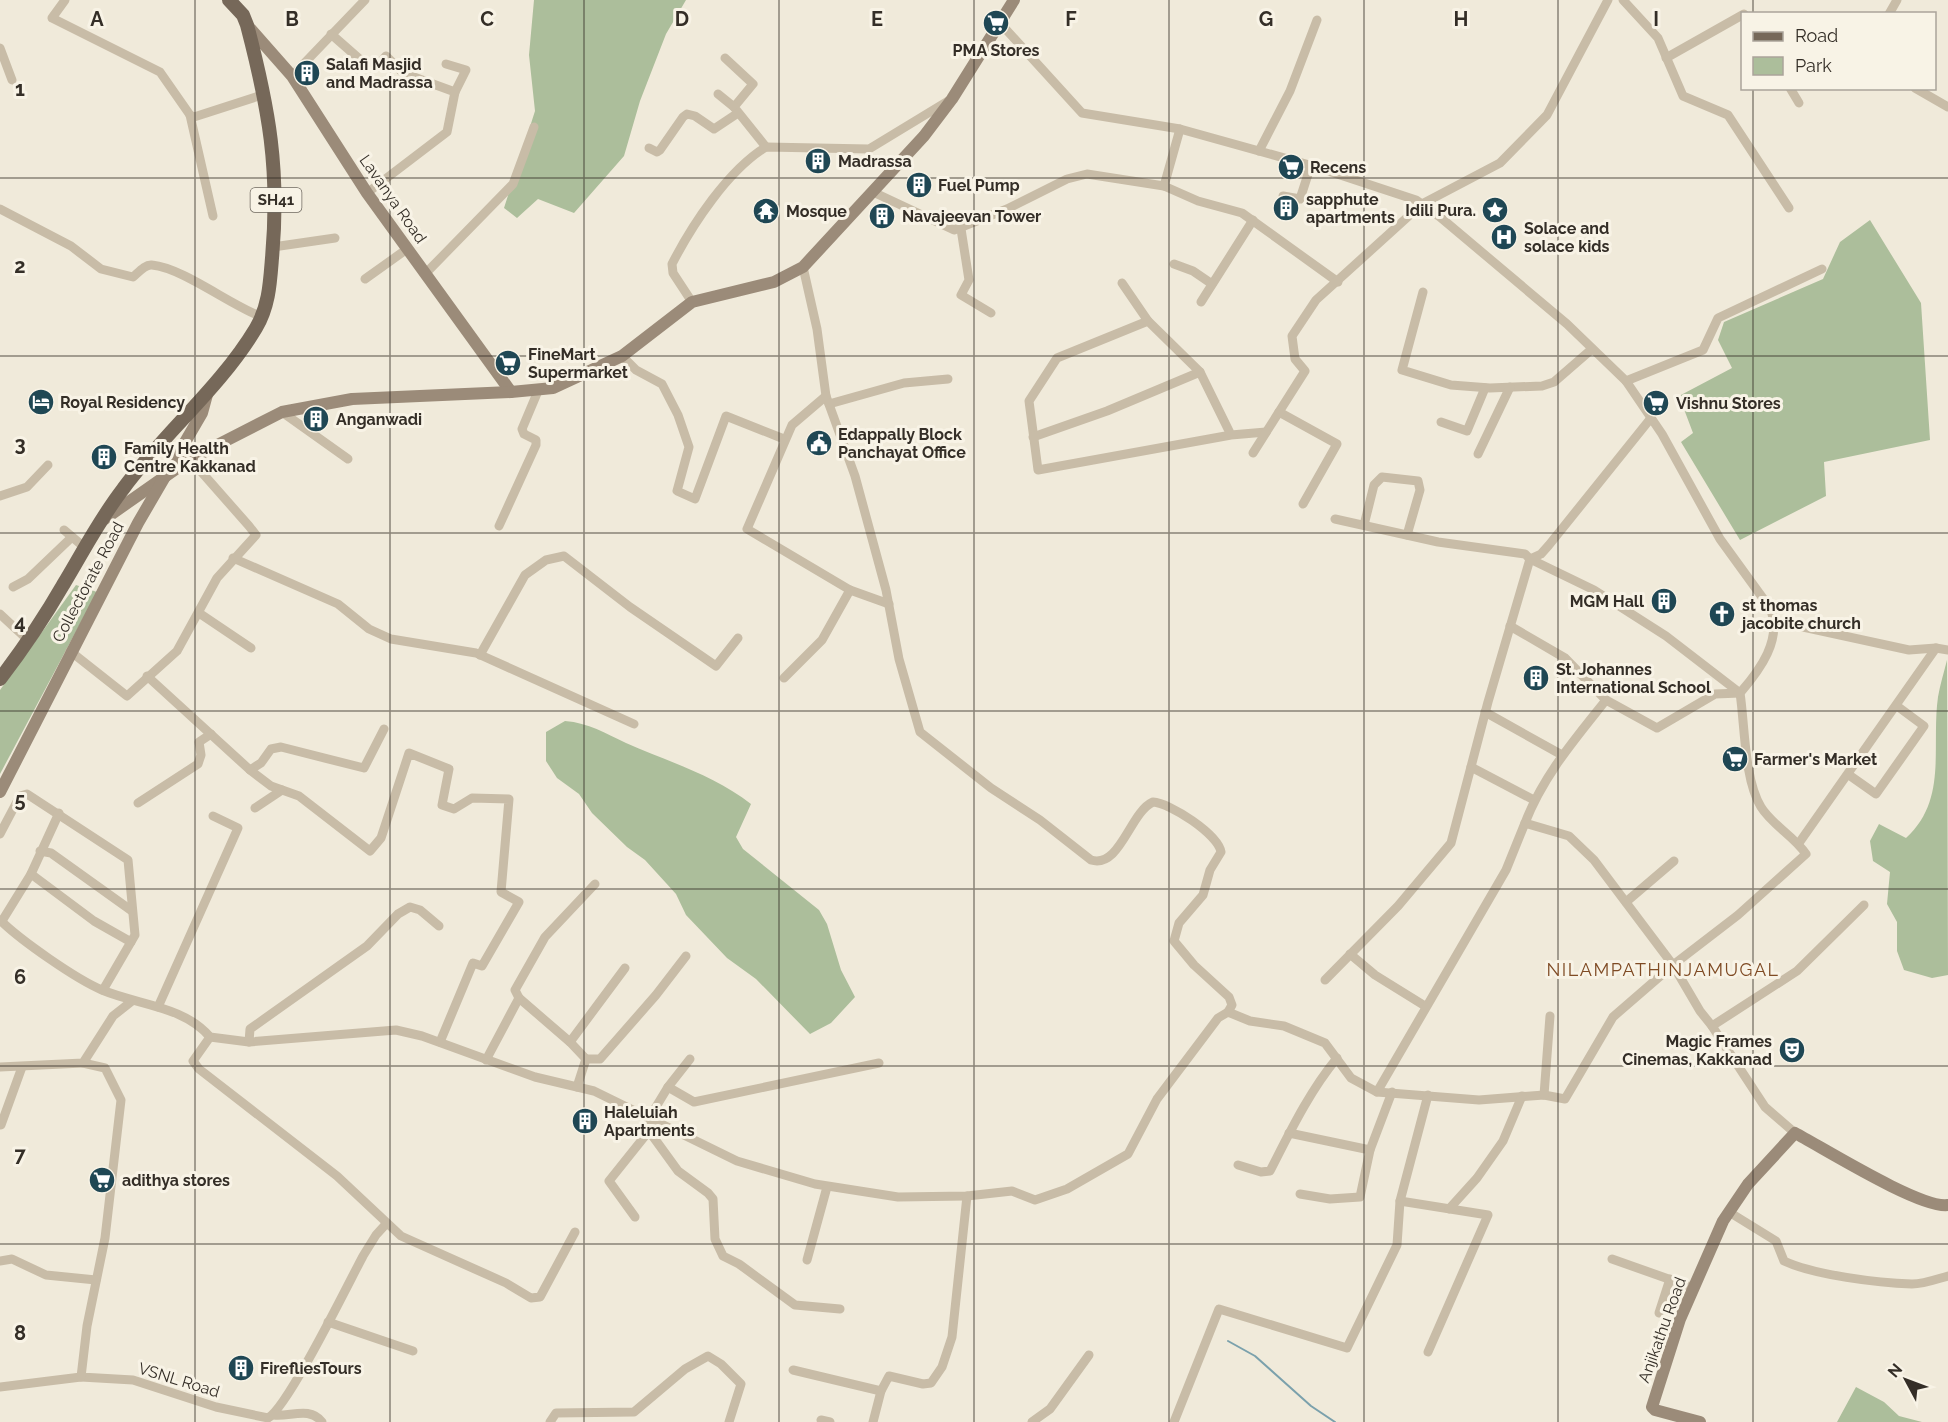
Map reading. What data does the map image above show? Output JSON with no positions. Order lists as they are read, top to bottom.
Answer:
{
  "streets": {
    "main road": ["SH41"],
    "street": [
      "Lavanya Road",
      "Collectorate Road",
      "Anjikathu Road",
      "VSNL Road"
    ]
  },
  "crossings": [
    ["Lavanya Road", "SH41"],
    ["SH41", "Collectorate Road"]
  ],
  "districts": ["NILAMPATHINJAMUGAL"],
  "places": {
    "supermarket": [
      "PMA Stores",
      "Recens",
      "FineMart Supermarket",
      "Vishnu Stores",
      "Farmer's Market",
      "adithya stores"
    ],
    "building": [
      "Salafi Masjid and Madrassa",
      "Madrassa",
      "Fuel Pump",
      "sapphute apartments",
      "Navajeevan Tower",
      "Anganwadi",
      "Family Health Centre Kakkanad",
      "MGM Hall",
      "St. Johannes International School",
      "Haleluiah Apartments",
      "FirefliesTours"
    ],
    "place": ["Idili Pura."],
    "temple": ["Mosque"],
    "hospital": ["Solace and solace kids"],
    "hotel": ["Royal Residency"],
    "public building": ["Edappally Block Panchayat Office"],
    "church": ["st thomas jacobite church"],
    "theatre": ["Magic Frames Cinemas, Kakkanad"]
  },
  "legend": ["Road", "Park"],
  "north": "top left",
  "grid": {
    "columns": [
      "A",
      "B",
      "C",
      "D",
      "E",
      "F",
      "G",
      "H",
      "I"
    ],
    "rows": [
      "1",
      "2",
      "3",
      "4",
      "5",
      "6",
      "7",
      "8"
    ]
  }
}
